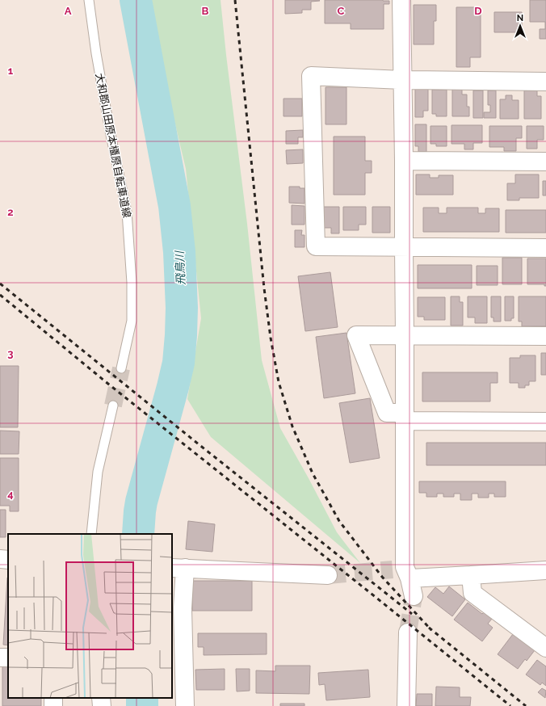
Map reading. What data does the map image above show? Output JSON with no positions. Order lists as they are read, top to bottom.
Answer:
{
  "streets": {
    "lane": ["大和郡山田原本橿原自転車道線"]
  },
  "water": ["飛鳥川"],
  "north": "top",
  "grid": {
    "columns": [
      "A",
      "B",
      "C",
      "D"
    ],
    "rows": [
      "1",
      "2",
      "3",
      "4"
    ]
  }
}
